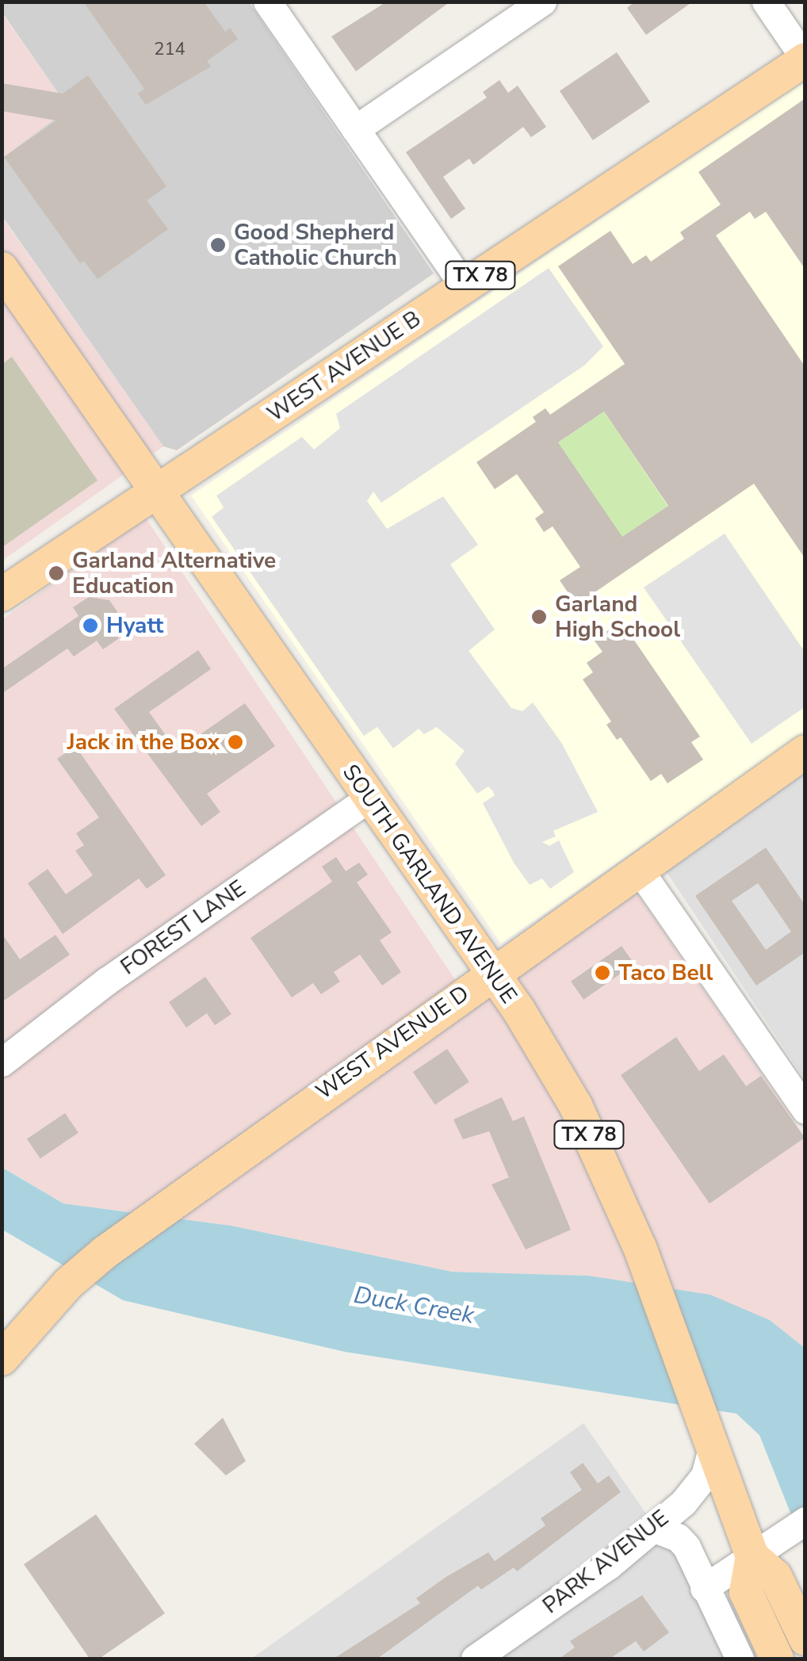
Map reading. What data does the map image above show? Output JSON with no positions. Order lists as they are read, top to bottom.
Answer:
{
  "streets": {
    "main road": [
      "TX 78",
      "WEST AVENUE B",
      "SOUTH GARLAND AVENUE",
      "WEST AVENUE D"
    ],
    "street": ["FOREST LANE", "PARK AVENUE"]
  },
  "crossings": [
    ["WEST AVENUE B", "SOUTH GARLAND AVENUE"],
    ["SOUTH GARLAND AVENUE", "FOREST LANE"],
    ["SOUTH GARLAND AVENUE", "WEST AVENUE D"],
    ["SOUTH GARLAND AVENUE", "PARK AVENUE"]
  ],
  "water": ["Duck Creek"],
  "places": [
    "Good Shepherd Catholic Church",
    "Garland Alternative Education",
    "Garland High School",
    "Hyatt",
    "Jack in the Box",
    "Taco Bell"
  ],
  "house_numbers": ["214"]
}
